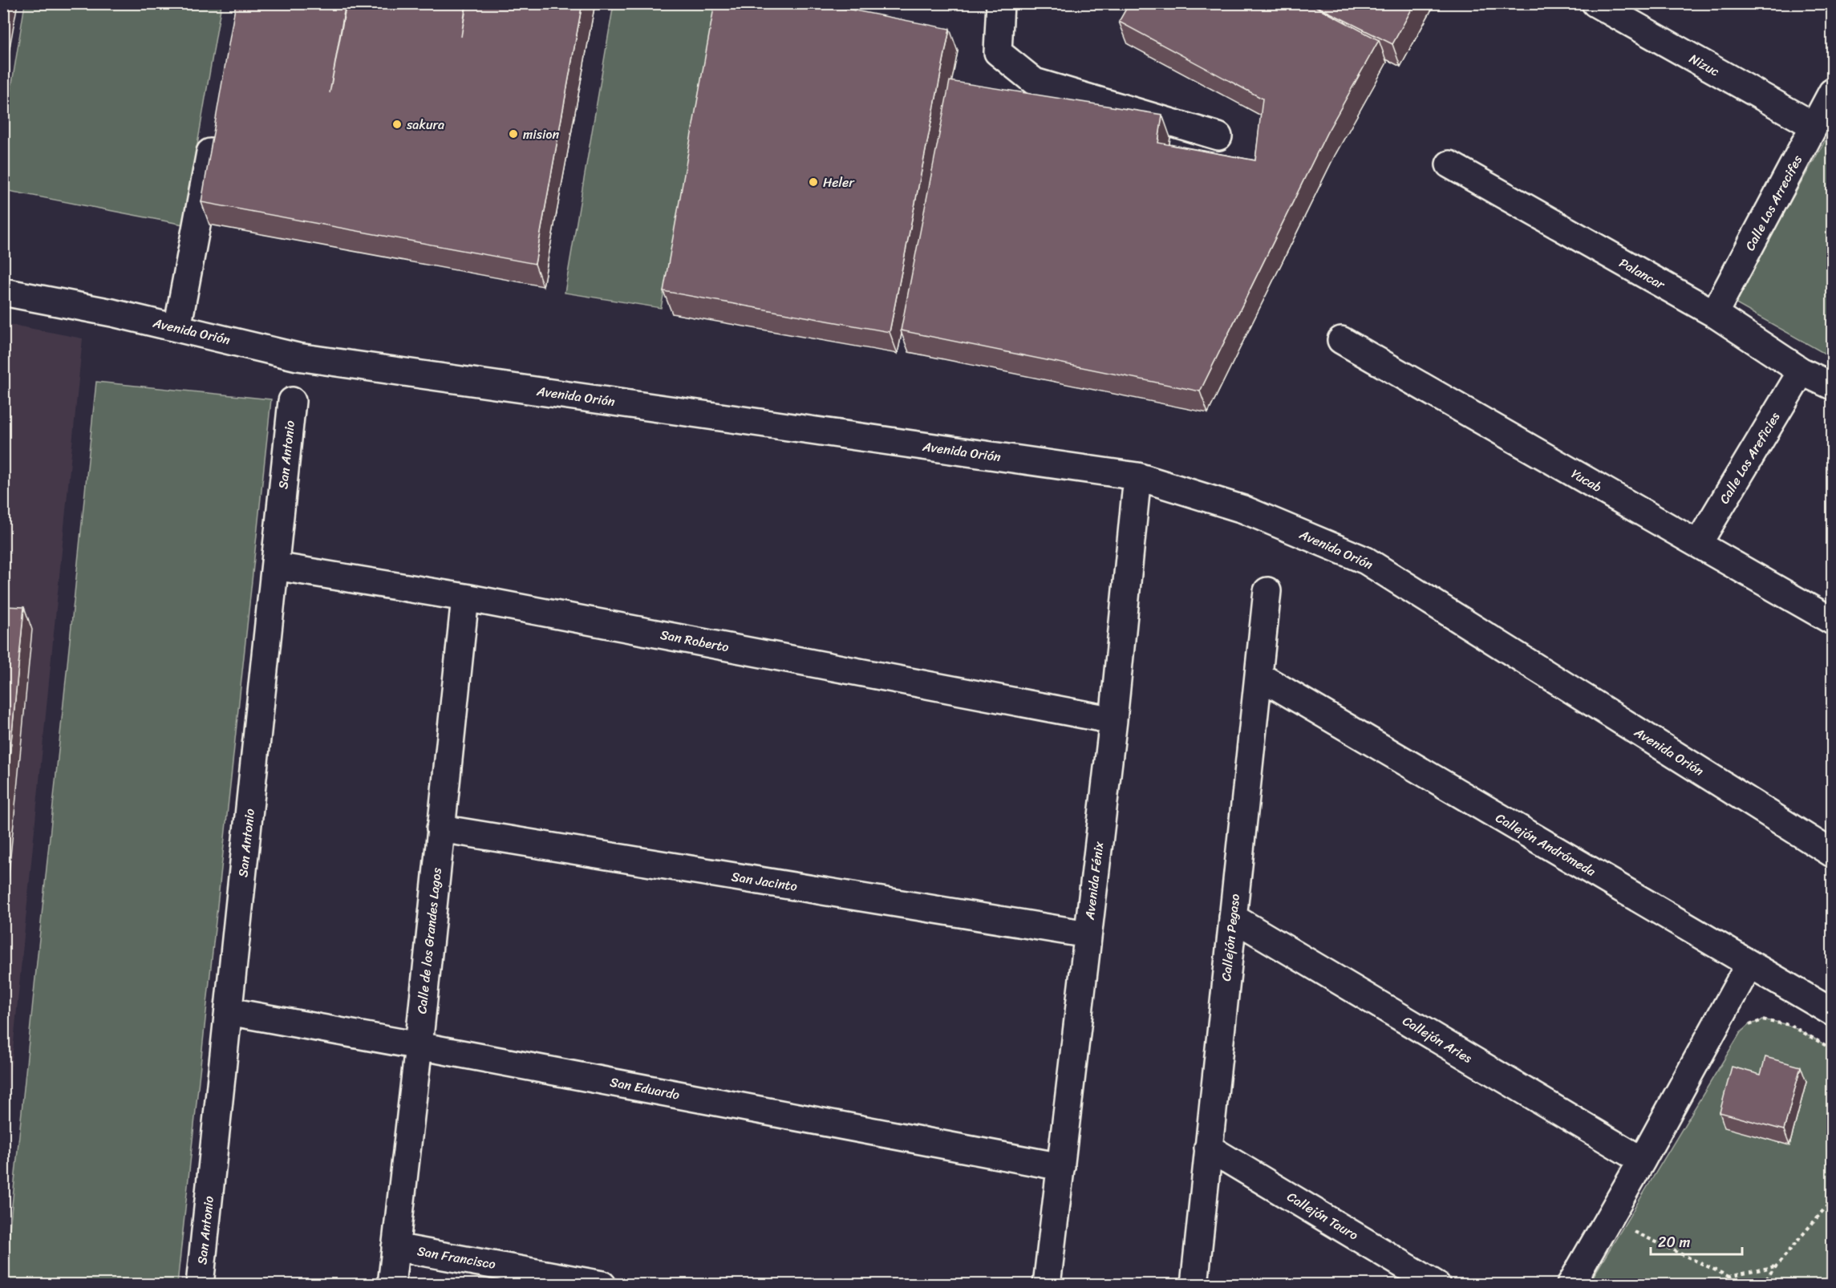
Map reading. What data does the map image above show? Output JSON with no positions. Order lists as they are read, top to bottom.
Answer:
{
  "streets": {
    "street": [
      "Nizuc",
      "Calle Los Arrecifes",
      "Palancar",
      "Avenida Orión",
      "San Antonio",
      "Calle Los Areficies",
      "Yucab",
      "San Roberto",
      "Callejón Andrómeda",
      "Avenida Fénix",
      "San Jacinto",
      "Callejón Pegaso",
      "Calle de los Grandes Lagos",
      "Callejón Aries",
      "San Eduardo",
      "Callejón Tauro",
      "San Francisco"
    ]
  },
  "crossings": [
    ["Nizuc", "Calle Los Arrecifes"],
    ["Calle Los Arrecifes", "Palancar"],
    ["Palancar", "Calle Los Areficies"],
    ["Avenida Orión", "Avenida Fénix"],
    ["San Antonio", "San Roberto"],
    ["San Antonio", "San Eduardo"],
    ["Calle Los Areficies", "Yucab"],
    ["San Roberto", "Avenida Fénix"],
    ["San Roberto", "Calle de los Grandes Lagos"],
    ["Callejón Andrómeda", "Callejón Pegaso"],
    ["Avenida Fénix", "San Jacinto"],
    ["Avenida Fénix", "San Eduardo"],
    ["San Jacinto", "Calle de los Grandes Lagos"],
    ["Callejón Pegaso", "Callejón Aries"],
    ["Callejón Pegaso", "Callejón Tauro"],
    ["Calle de los Grandes Lagos", "San Eduardo"],
    ["Calle de los Grandes Lagos", "San Francisco"]
  ],
  "places": ["sakura", "mision", "Heler"],
  "scale_bar": "20 m"
}
